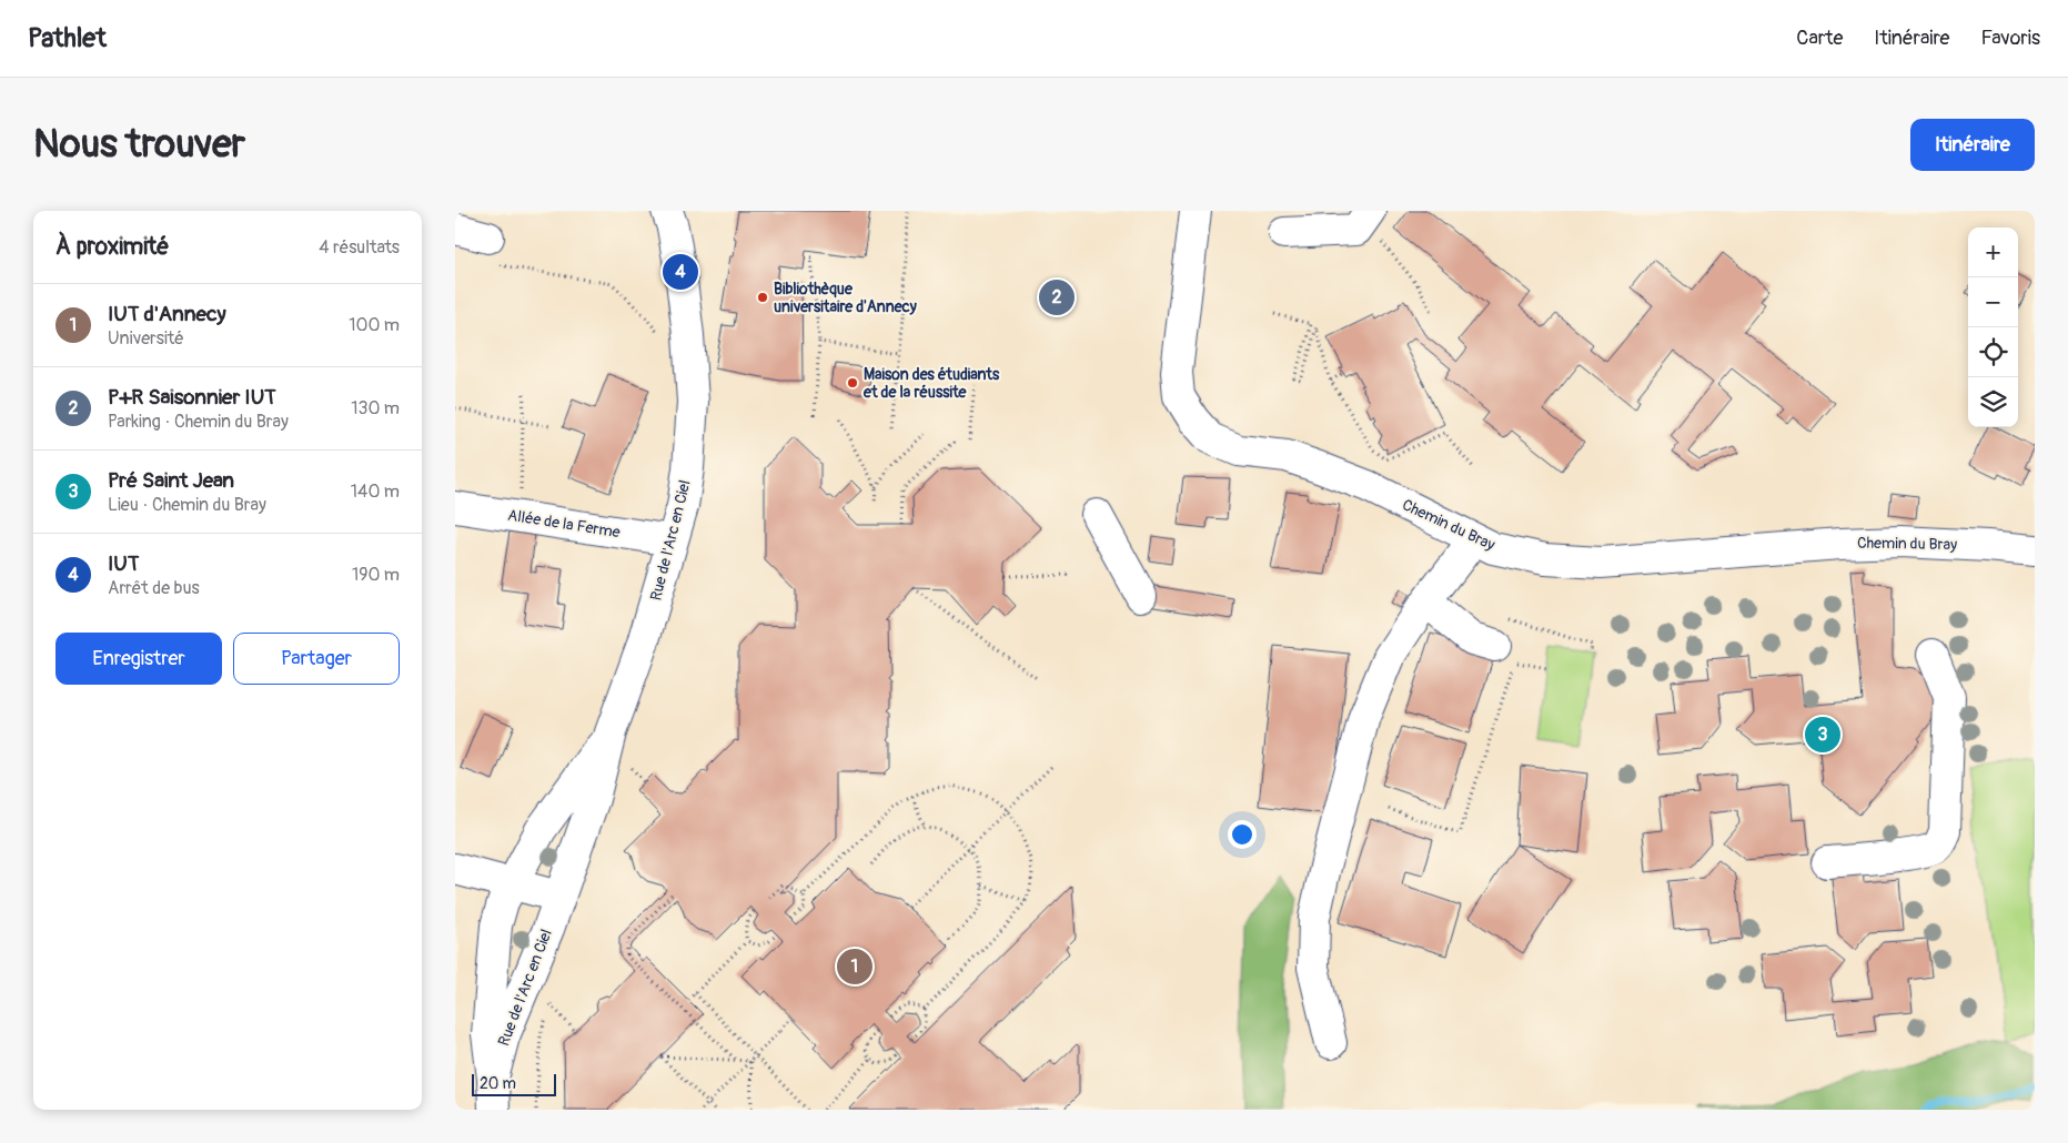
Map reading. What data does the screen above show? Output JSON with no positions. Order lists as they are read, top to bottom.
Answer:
{
  "streets": {
    "street": ["Allée de la Ferme", "Chemin du Bray", "Rue de l'Arc en Ciel"]
  },
  "crossings": [
    ["Allée de la Ferme", "Rue de l'Arc en Ciel"]
  ],
  "places": ["Bibliothèque universitaire d'Annecy", "Maison des étudiants et de la réussite"],
  "scale_bar": "20 m",
  "page": {
    "header": "Pathlet",
    "nav": ["Carte", "Itinéraire", "Favoris"],
    "buttons": [
      "Itinéraire",
      ["Enregistrer", "Partager"]
    ],
    "title": "Nous trouver",
    "heading": ["À proximité", "4 résultats"],
    "map_buttons": ["+", "−"],
    "pins": [
      "4",
      "2",
      "3",
      "1"
    ],
    "list": [
      {
        "mark": "1",
        "name": "IUT d'Annecy",
        "note": "Université",
        "value": "100 m"
      },
      {
        "mark": "2",
        "name": "P+R Saisonnier IUT",
        "note": "Parking · Chemin du Bray",
        "value": "130 m"
      },
      {
        "mark": "3",
        "name": "Pré Saint Jean",
        "note": "Lieu · Chemin du Bray",
        "value": "140 m"
      },
      {
        "mark": "4",
        "name": "IUT",
        "note": "Arrêt de bus",
        "value": "190 m"
      }
    ],
    "scale": "20 m"
  }
}
